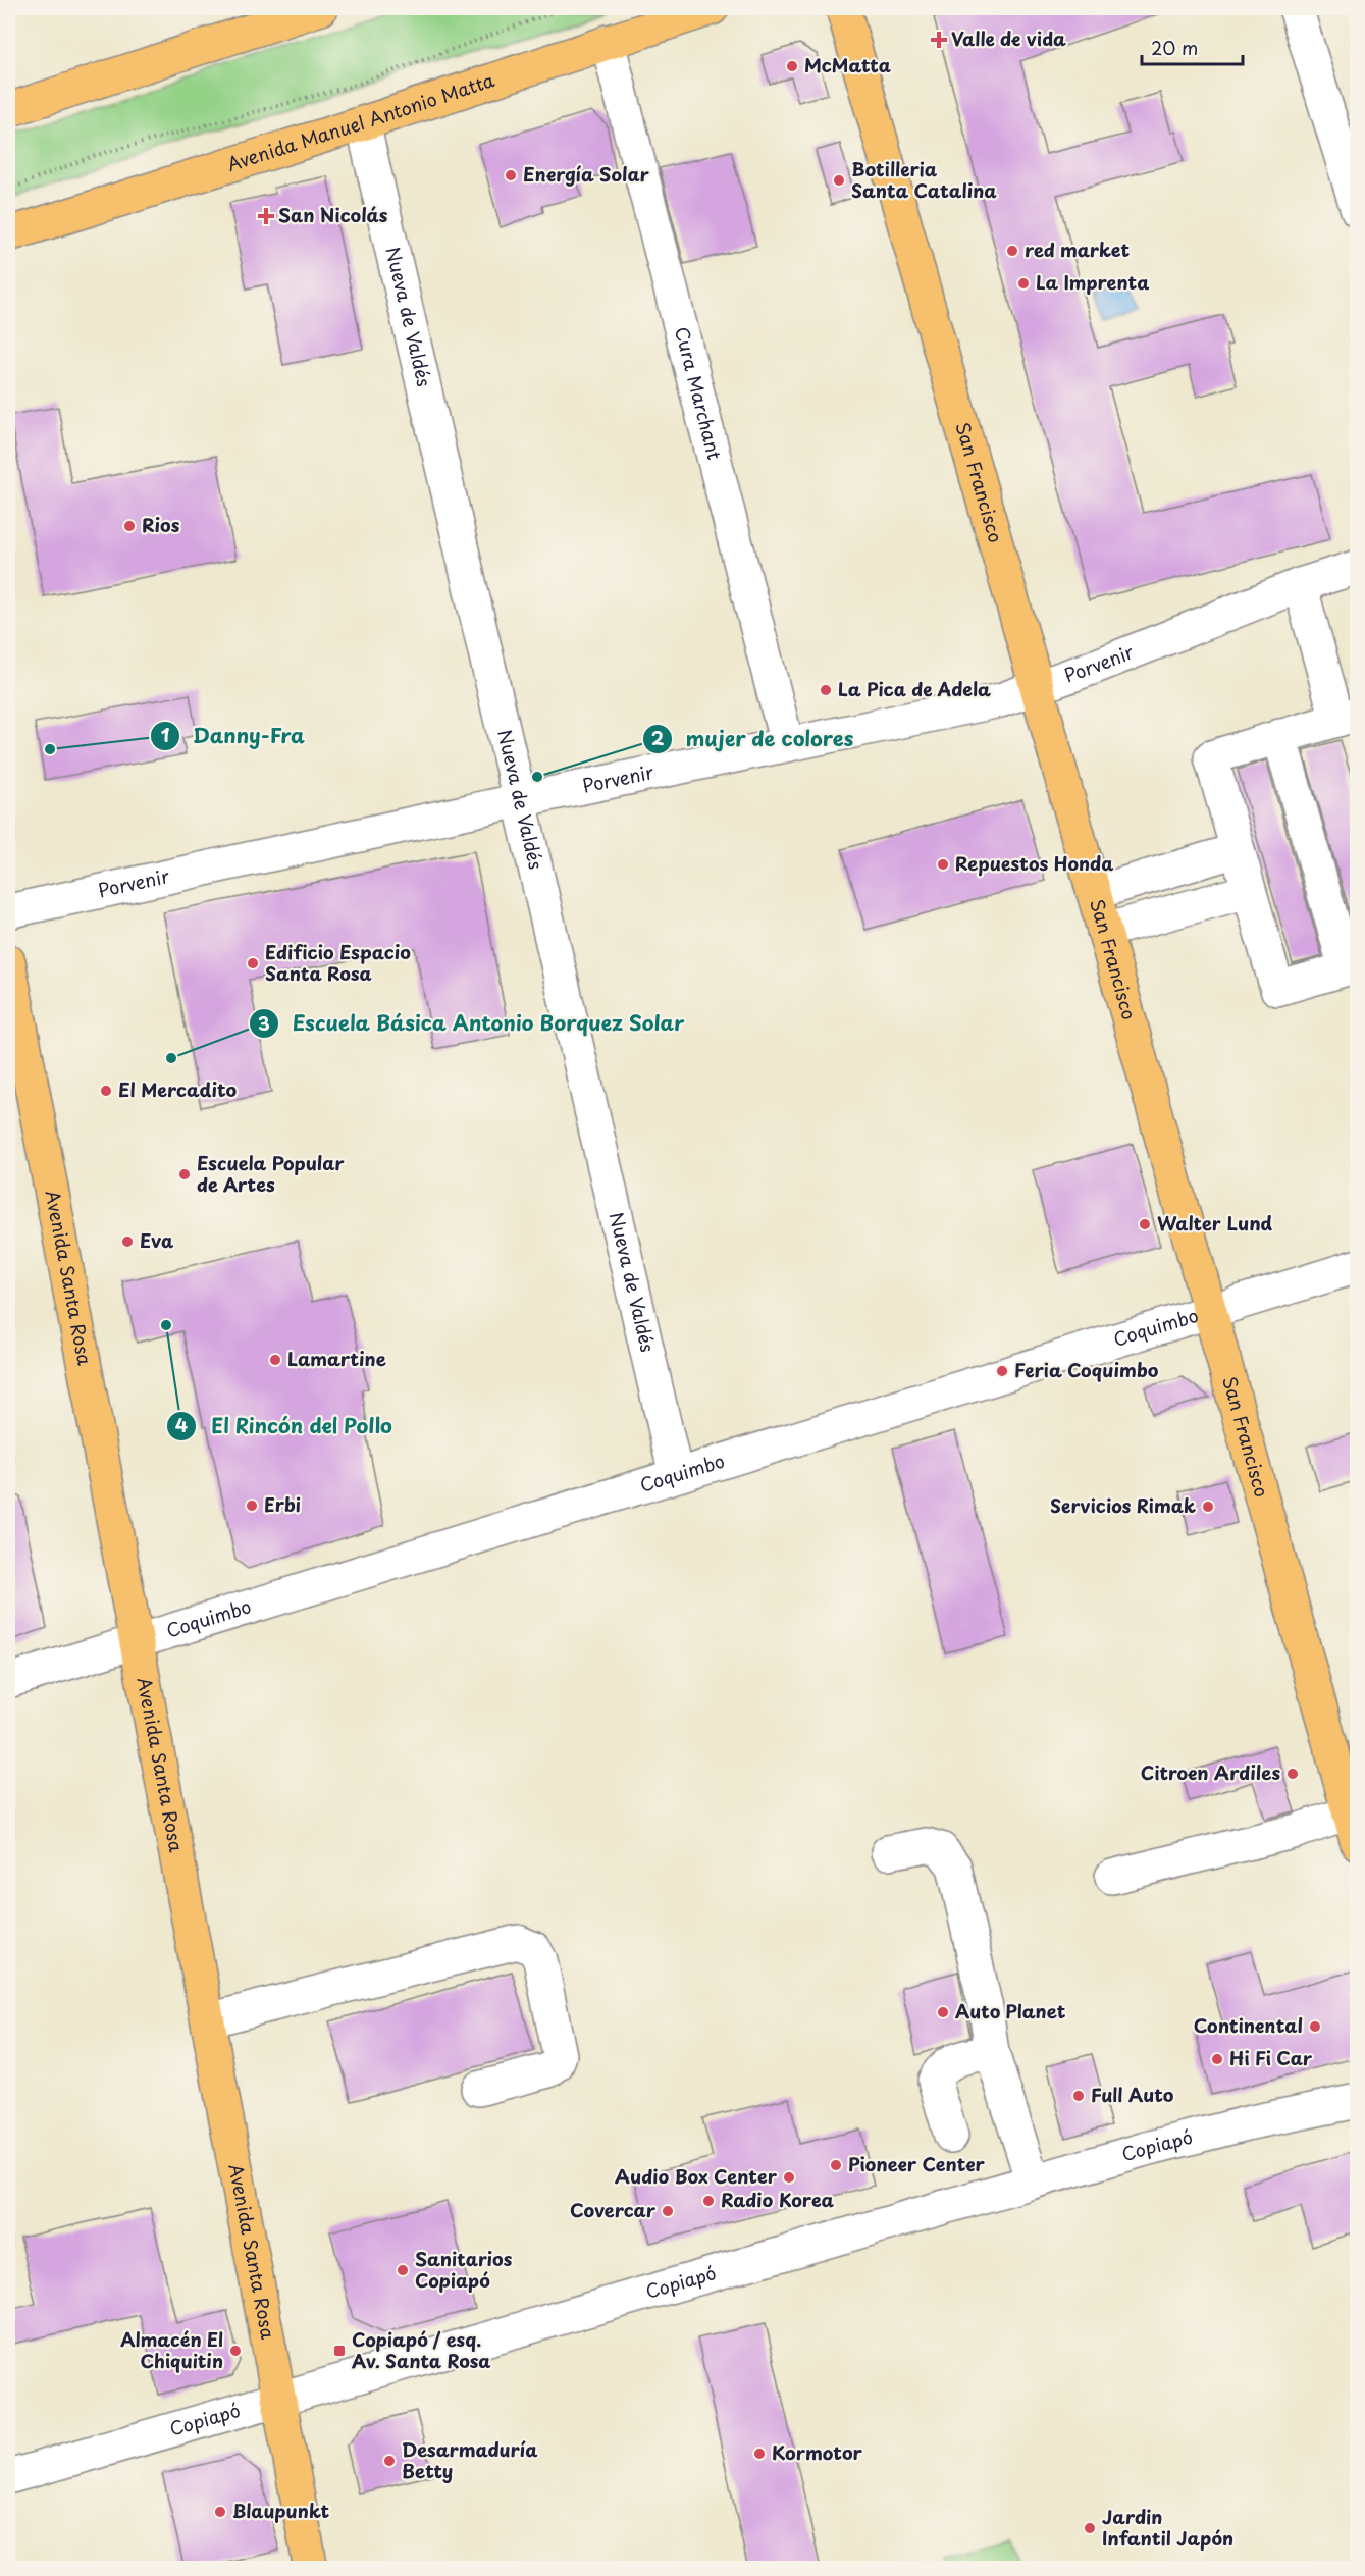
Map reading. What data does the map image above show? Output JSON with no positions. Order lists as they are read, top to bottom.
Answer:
{
  "streets": {
    "main road": ["Avenida Manuel Antonio Matta", "San Francisco", "Avenida Santa Rosa"],
    "street": [
      "Nueva de Valdés",
      "Cura Marchant",
      "Porvenir",
      "Coquimbo",
      "Copiapó"
    ]
  },
  "crossings": [
    ["Avenida Manuel Antonio Matta", "Nueva de Valdés"],
    ["Avenida Manuel Antonio Matta", "Cura Marchant"],
    ["Nueva de Valdés", "Porvenir"],
    ["Nueva de Valdés", "Coquimbo"],
    ["Cura Marchant", "Porvenir"],
    ["San Francisco", "Porvenir"],
    ["San Francisco", "Coquimbo"],
    ["Avenida Santa Rosa", "Coquimbo"],
    ["Avenida Santa Rosa", "Copiapó"]
  ],
  "places": {
    "health": ["Valle de vida", "San Nicolás"],
    "other": [
      "McMatta",
      "Energía Solar",
      "Botilleria Santa Catalina",
      "red market",
      "La Imprenta",
      "Rios",
      "La Pica de Adela",
      "Danny-Fra",
      "mujer de colores",
      "Repuestos Honda",
      "Edificio Espacio Santa Rosa",
      "Escuela Básica Antonio Borquez Solar",
      "El Mercadito",
      "Escuela Popular de Artes",
      "Walter Lund",
      "Eva",
      "El Rincón del Pollo",
      "Lamartine",
      "Feria Coquimbo",
      "Erbi",
      "Servicios Rimak",
      "Citroen Ardiles",
      "Auto Planet",
      "Continental",
      "Hi Fi Car",
      "Full Auto",
      "Pioneer Center",
      "Audio Box Center",
      "Radio Korea",
      "Covercar",
      "Sanitarios Copiapó",
      "Almacén El Chiquitin",
      "Kormotor",
      "Desarmaduría Betty",
      "Blaupunkt",
      "Jardin Infantil Japón"
    ],
    "transit": ["Copiapó / esq. Av. Santa Rosa"]
  },
  "scale_bar": "20 m"
}
